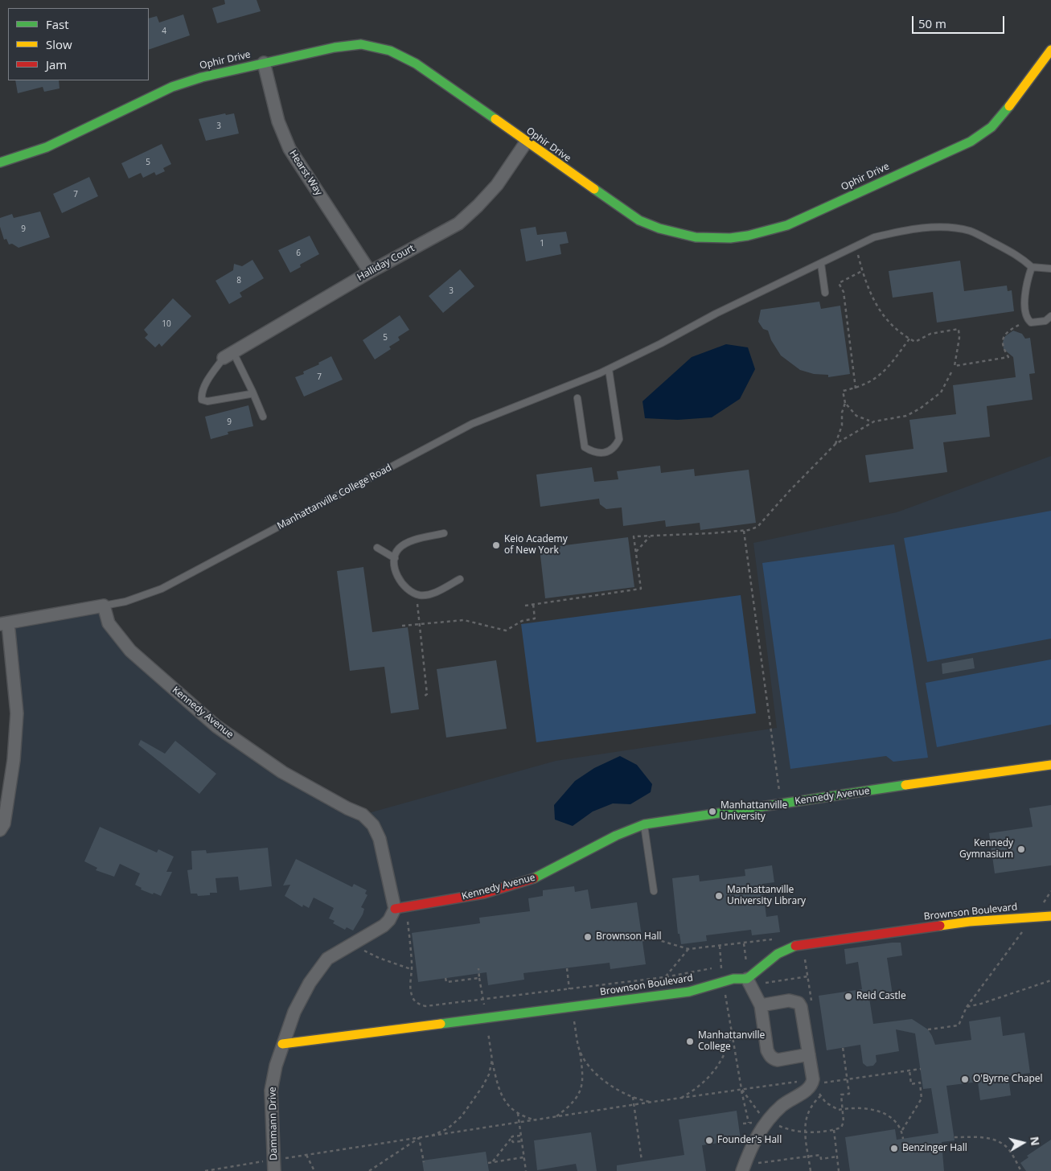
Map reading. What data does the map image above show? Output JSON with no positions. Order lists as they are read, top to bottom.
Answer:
{
  "streets": {
    "street": [
      "Ophir Drive",
      "Hearst Way",
      "Halliday Court",
      "Manhattanville College Road",
      "Kennedy Avenue",
      "Brownson Boulevard",
      "Dammann Drive"
    ]
  },
  "crossings": [
    ["Ophir Drive", "Hearst Way"],
    ["Ophir Drive", "Halliday Court"],
    ["Hearst Way", "Halliday Court"],
    ["Manhattanville College Road", "Kennedy Avenue"],
    ["Kennedy Avenue", "Dammann Drive"],
    ["Brownson Boulevard", "Dammann Drive"]
  ],
  "places": [
    "Keio Academy of New York",
    "Manhattanville University",
    "Kennedy Gymnasium",
    "Manhattanville University Library",
    "Brownson Hall",
    "Reid Castle",
    "Manhattanville College",
    "O'Byrne Chapel",
    "Founder's Hall",
    "Benzinger Hall"
  ],
  "house_numbers": [
    "4",
    "3",
    "5",
    "7",
    "9",
    "1",
    "6",
    "8",
    "3",
    "10",
    "5",
    "7",
    "9"
  ],
  "legend": ["Fast", "Slow", "Jam"],
  "scale_bar": "50 m",
  "north": "right"
}
